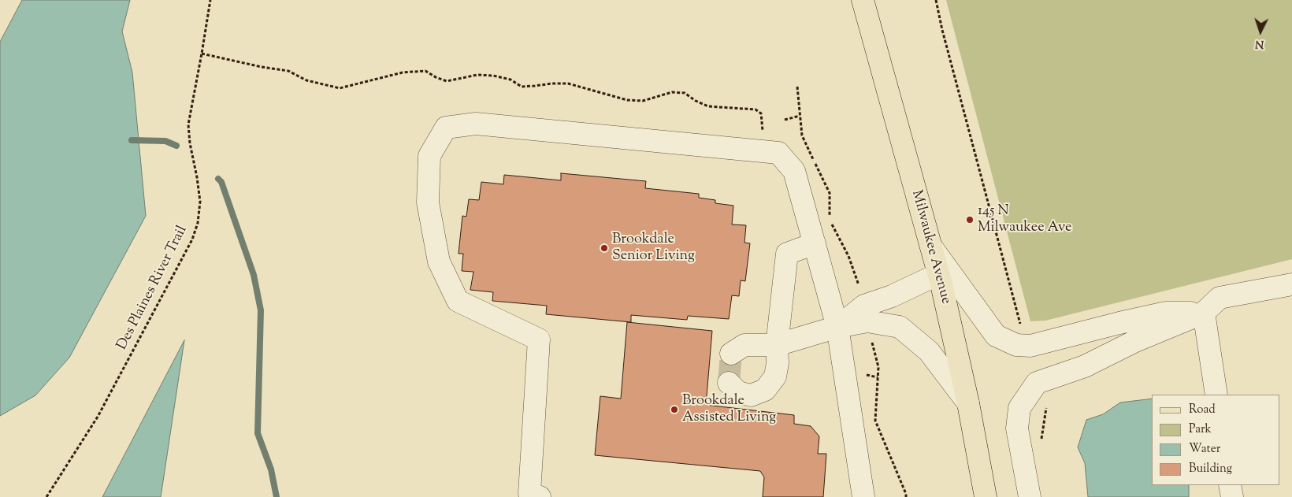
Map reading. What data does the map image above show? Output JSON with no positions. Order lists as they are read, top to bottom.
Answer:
{
  "streets": {
    "main road": ["Milwaukee Avenue"],
    "path": ["Des Plaines River Trail"]
  },
  "places": ["145 N Milwaukee Ave", "Brookdale Senior Living", "Brookdale Assisted Living"],
  "legend": [
    "Road",
    "Park",
    "Water",
    "Building"
  ],
  "north": "bottom"
}
